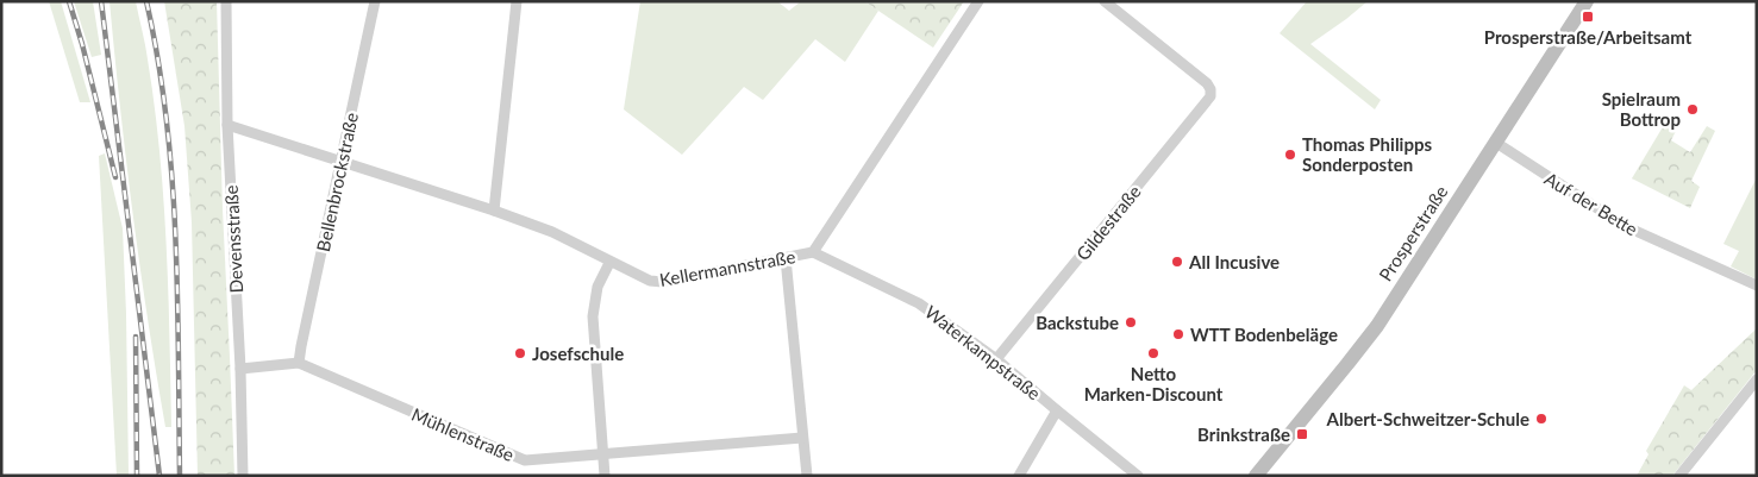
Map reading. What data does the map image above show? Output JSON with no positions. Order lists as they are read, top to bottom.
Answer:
{
  "streets": {
    "main road": ["Prosperstraße"],
    "street": [
      "Bellenbrockstraße",
      "Auf der Bette",
      "Gildestraße",
      "Devensstraße",
      "Kellermannstraße",
      "Waterkampstraße",
      "Mühlenstraße"
    ]
  },
  "crossings": [
    ["Bellenbrockstraße", "Kellermannstraße"],
    ["Bellenbrockstraße", "Mühlenstraße"],
    ["Auf der Bette", "Prosperstraße"],
    ["Gildestraße", "Waterkampstraße"],
    ["Devensstraße", "Kellermannstraße"],
    ["Devensstraße", "Mühlenstraße"],
    ["Kellermannstraße", "Waterkampstraße"]
  ],
  "places": {
    "transit": ["Prosperstraße/Arbeitsamt", "Brinkstraße"],
    "other": [
      "Spielraum Bottrop",
      "Thomas Philipps Sonderposten",
      "All Incusive",
      "Backstube",
      "WTT Bodenbeläge",
      "Josefschule",
      "Netto Marken-Discount",
      "Albert-Schweitzer-Schule"
    ]
  }
}
